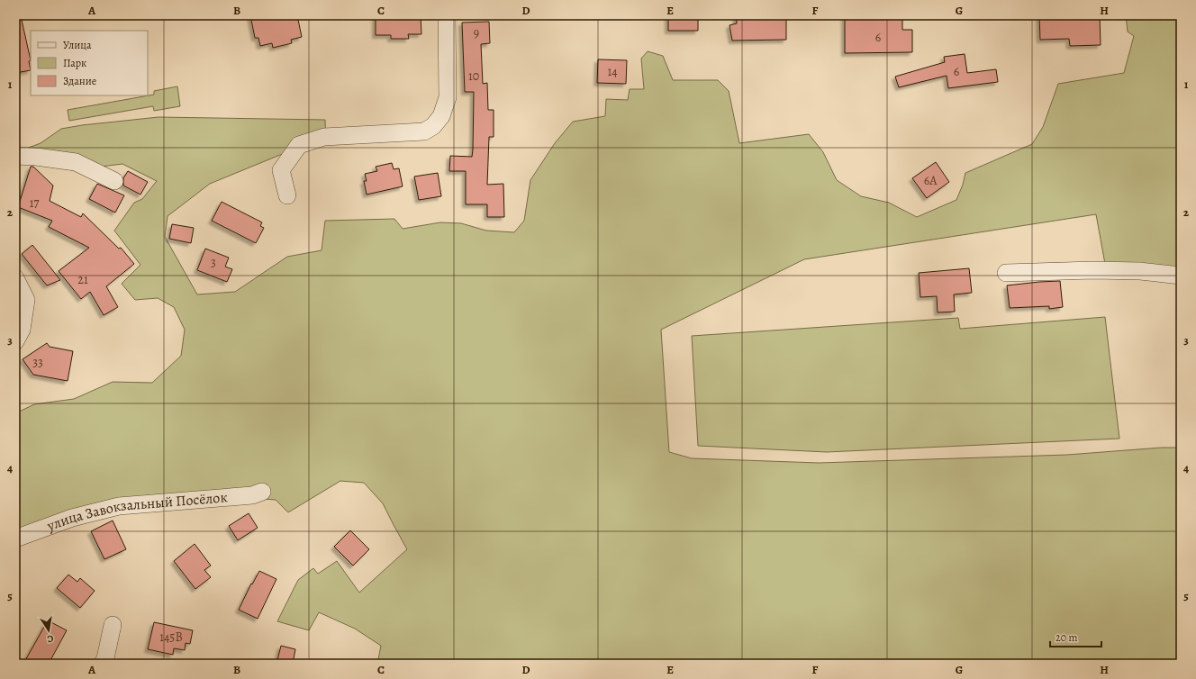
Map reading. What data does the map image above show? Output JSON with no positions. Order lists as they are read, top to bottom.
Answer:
{
  "streets": {
    "street": ["улица Завокзальный Посёлок"]
  },
  "house_numbers": [
    "9",
    "6",
    "14",
    "6",
    "10",
    "6А",
    "17",
    "3",
    "21",
    "33",
    "145В"
  ],
  "legend": ["Улица", "Парк", "Здание"],
  "scale_bar": "20 m",
  "north": "bottom",
  "grid": {
    "columns": [
      "A",
      "B",
      "C",
      "D",
      "E",
      "F",
      "G",
      "H"
    ],
    "rows": [
      "1",
      "2",
      "3",
      "4",
      "5"
    ]
  }
}
